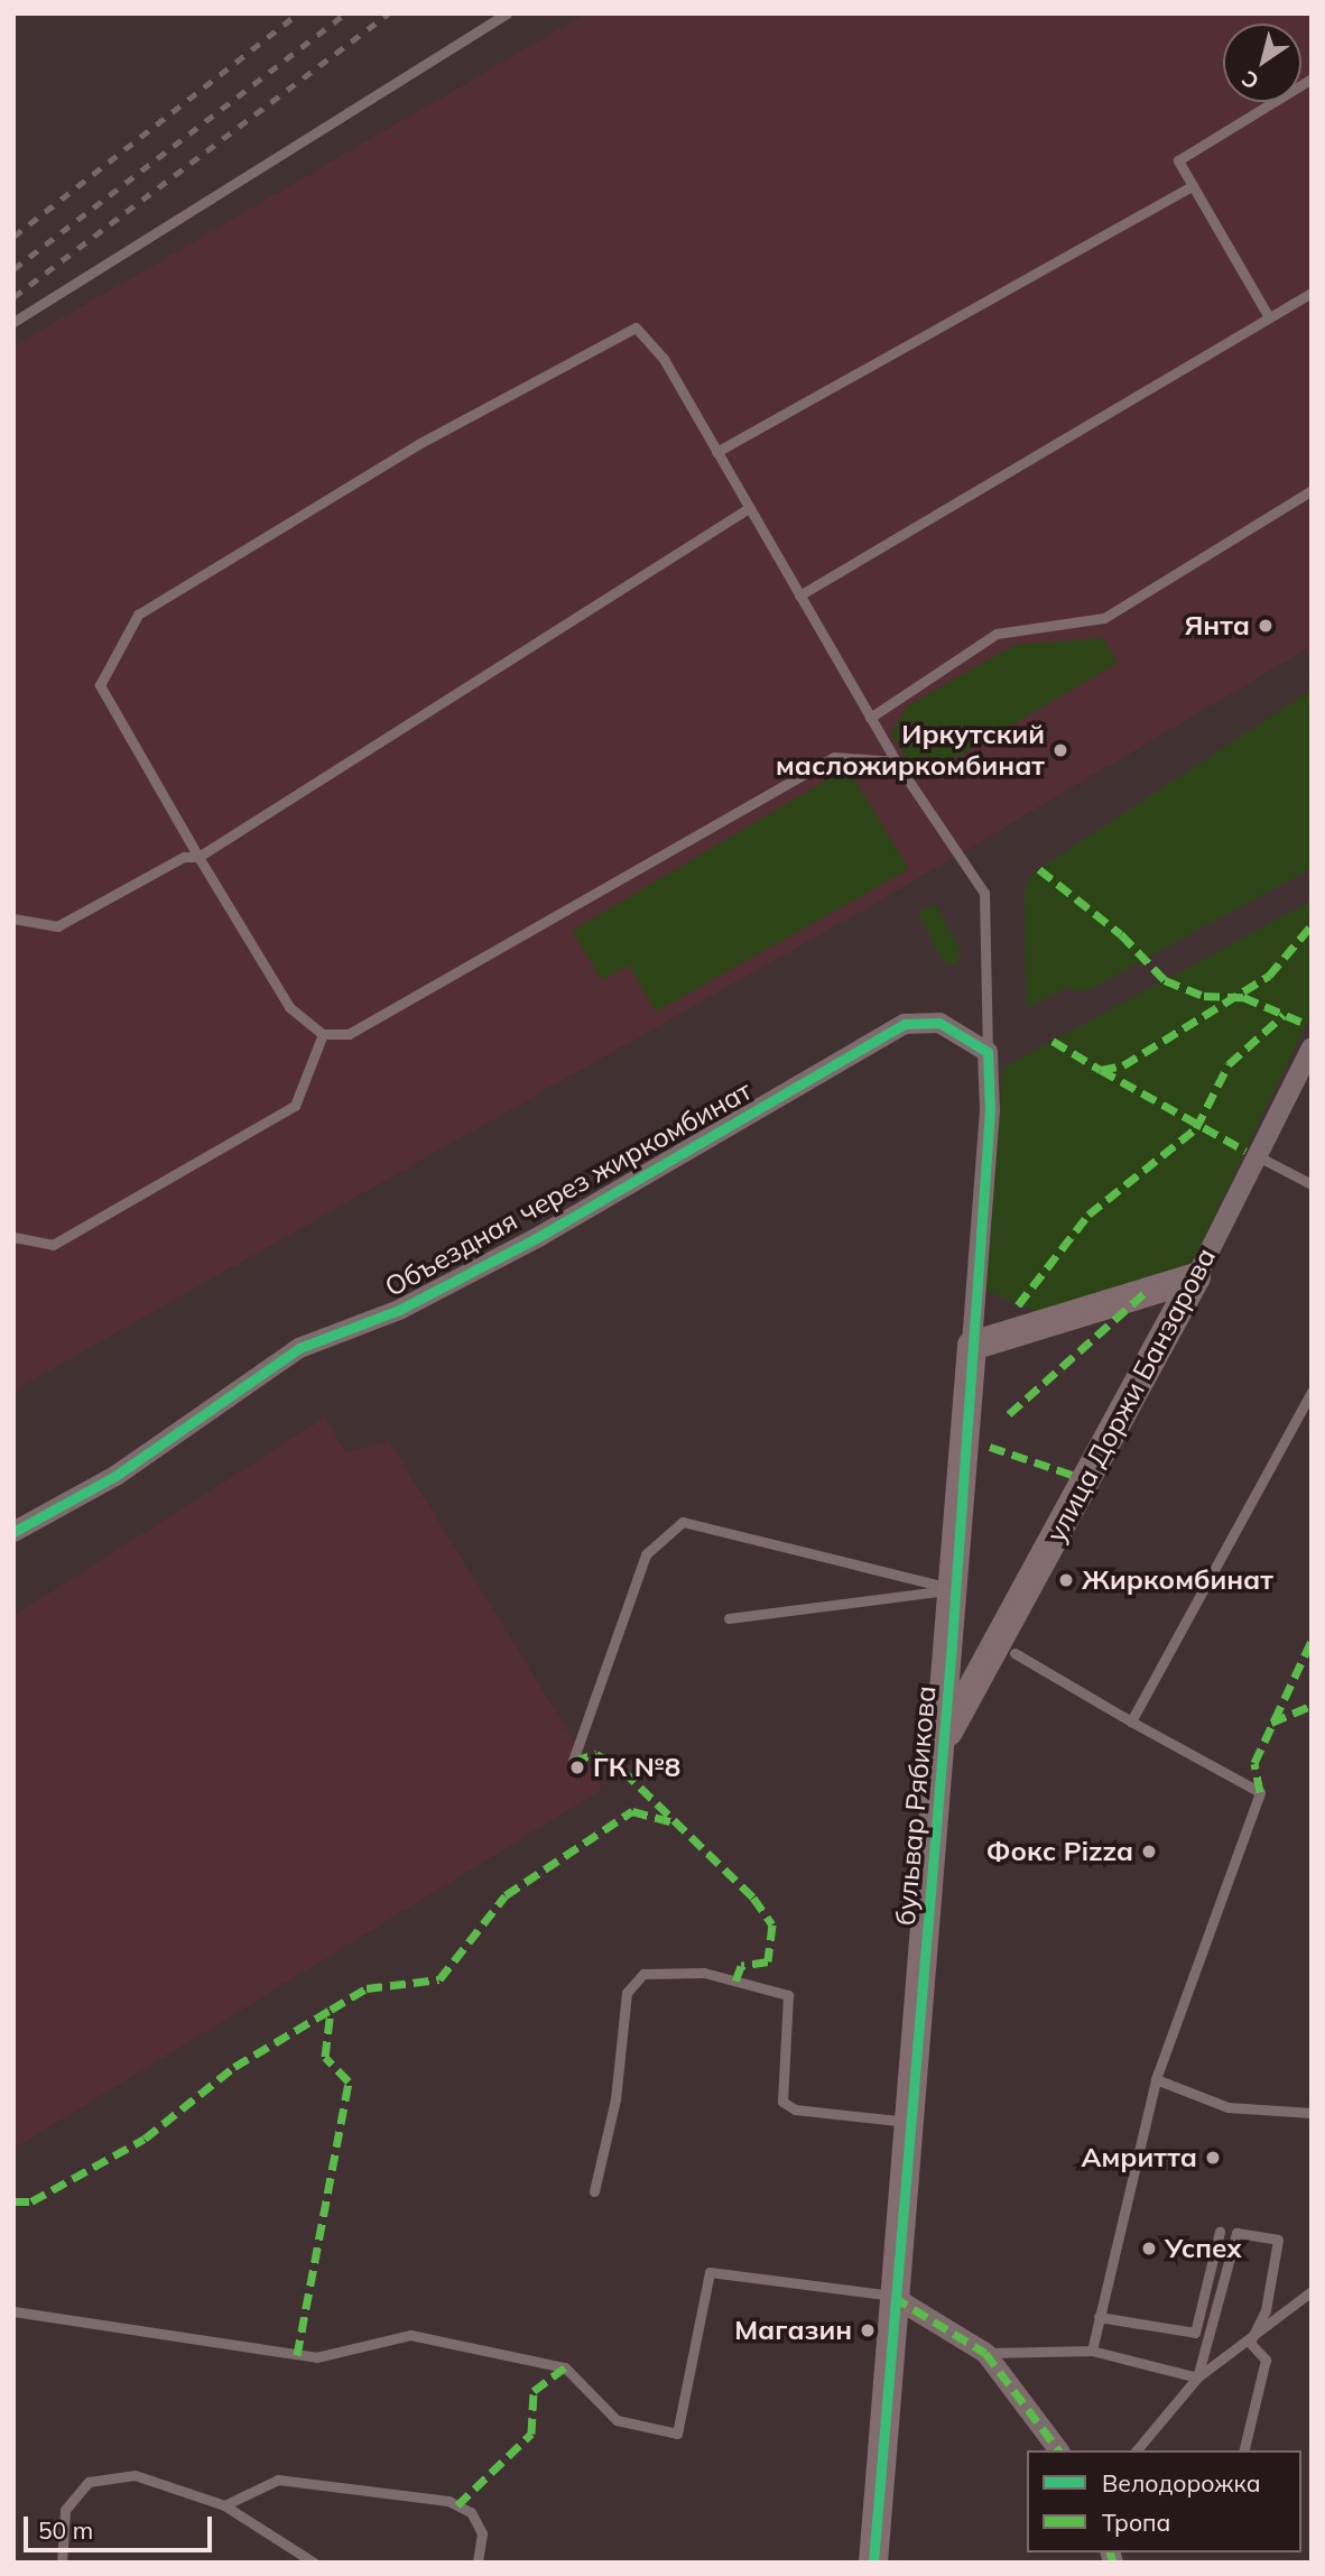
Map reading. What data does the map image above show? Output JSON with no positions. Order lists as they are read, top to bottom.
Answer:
{
  "streets": {
    "street": ["Объездная через жиркомбинат", "улица Доржи Банзарова", "бульвар Рябикова"]
  },
  "crossings": [
    ["Объездная через жиркомбинат", "бульвар Рябикова"],
    ["улица Доржи Банзарова", "бульвар Рябикова"]
  ],
  "places": [
    "Янта",
    "Иркутский масложиркомбинат",
    "Жиркомбинат",
    "ГК №8",
    "Фокс Pizza",
    "Амритта",
    "Успех",
    "Магазин"
  ],
  "legend": ["Велодорожка", "Тропа"],
  "scale_bar": "50 m",
  "north": "bottom left"
}
